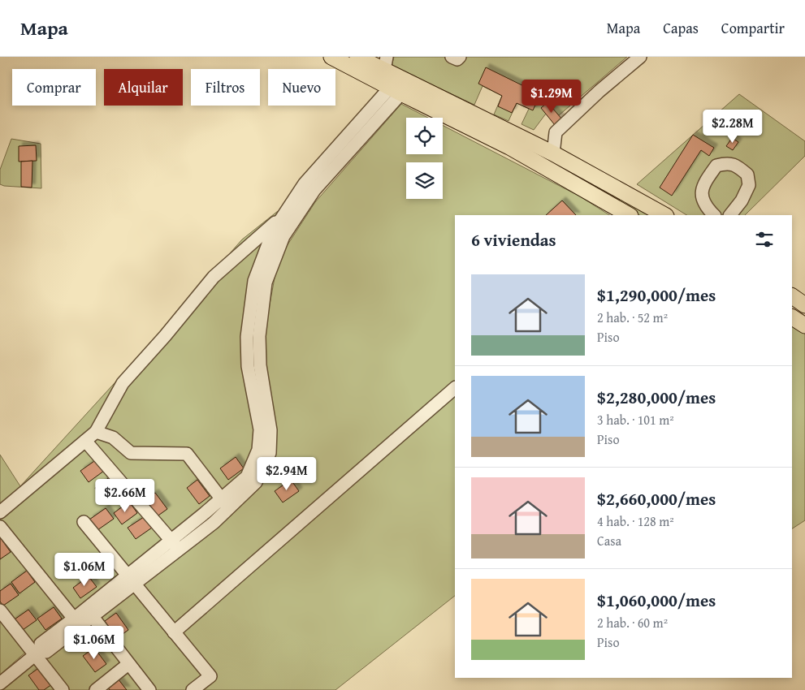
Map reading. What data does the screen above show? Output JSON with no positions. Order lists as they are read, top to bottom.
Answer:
{
  "page": {
    "header": "Mapa",
    "nav": ["Mapa", "Capas", "Compartir"],
    "chip": [
      "Comprar",
      "Alquilar",
      "Filtros",
      "Nuevo"
    ],
    "price": [
      "$1.29M",
      "$2.28M",
      "$2.94M",
      "$2.66M",
      "$1.06M",
      "$1.06M"
    ],
    "heading": "6 viviendas",
    "list": [
      {
        "name": "$1,290,000/mes",
        "note": "2 hab. · 52 m² · Piso"
      },
      {
        "name": "$2,280,000/mes",
        "note": "3 hab. · 101 m² · Piso"
      },
      {
        "name": "$2,660,000/mes",
        "note": "4 hab. · 128 m² · Casa"
      },
      {
        "name": "$1,060,000/mes",
        "note": "2 hab. · 60 m² · Piso"
      }
    ]
  }
}
